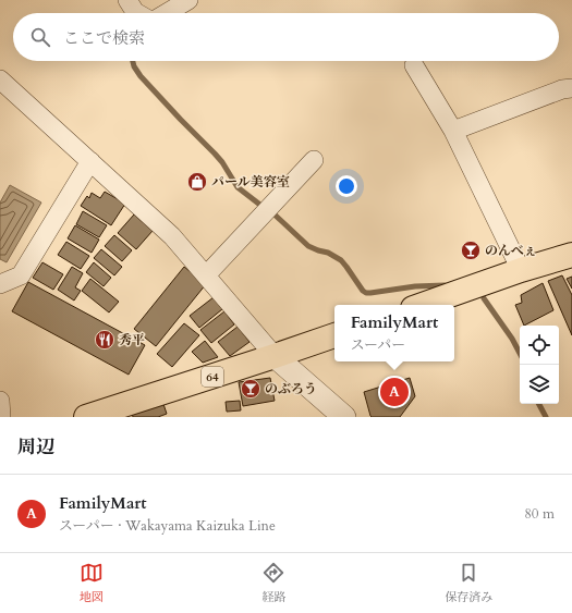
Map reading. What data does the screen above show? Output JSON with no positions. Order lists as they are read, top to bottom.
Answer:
{
  "streets": {
    "main road": ["64"]
  },
  "places": {
    "shop": ["パール美容室"],
    "bar": ["のんべぇ", "のぶろう"],
    "restaurant": ["秀平"]
  },
  "page": {
    "search": "ここで検索",
    "popup": ["FamilyMart", "スーパー"],
    "pins": "A",
    "heading": "周辺",
    "list": [
      {
        "mark": "A",
        "name": "FamilyMart",
        "note": "スーパー · Wakayama Kaizuka Line",
        "value": "80 m"
      }
    ],
    "nav": ["地図", "経路", "保存済み"]
  }
}
